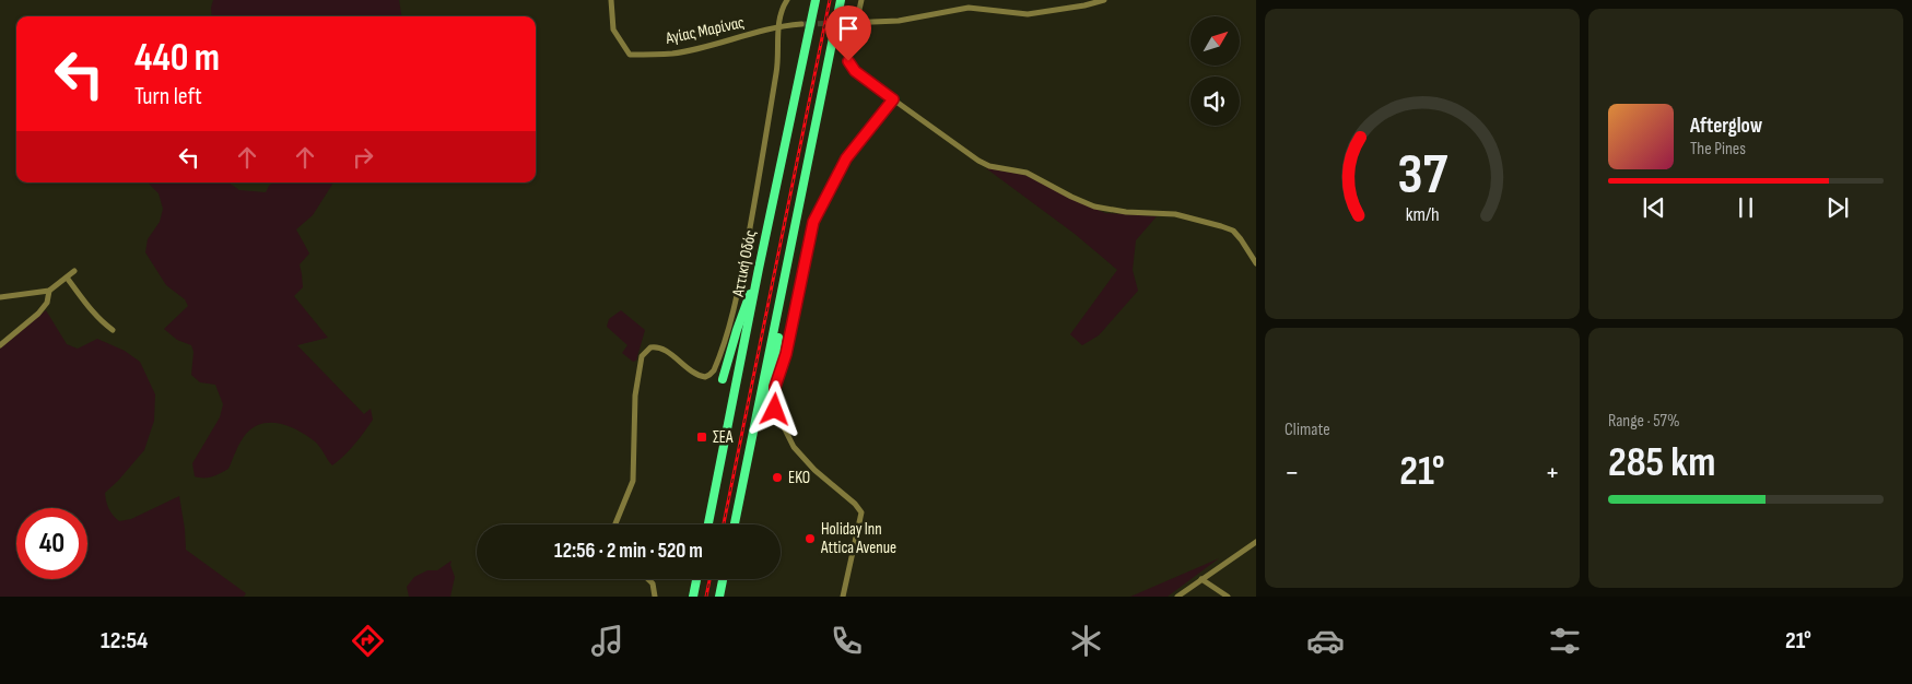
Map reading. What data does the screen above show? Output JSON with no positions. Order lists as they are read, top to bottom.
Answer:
{
  "streets": {
    "highway": ["Αττική Οδός"],
    "street": ["Αγίας Μαρίνας"]
  },
  "places": {
    "transit": ["ΣΕΑ"],
    "other": ["EKO", "Holiday Inn Attica Avenue"]
  },
  "north": "top right",
  "page": {
    "turn": ["440 m", "Turn left"],
    "song": ["Afterglow", "The Pines"],
    "tile": [
      "Climate",
      ["Range · 57%", "285 km"]
    ],
    "heat": ["−", "21°", "+"],
    "limit": "40",
    "trip": "12:56 · 2 min · 520 m",
    "tabs": ["12:54", "21°"],
    "gauge": ["37", "km/h"]
  }
}
